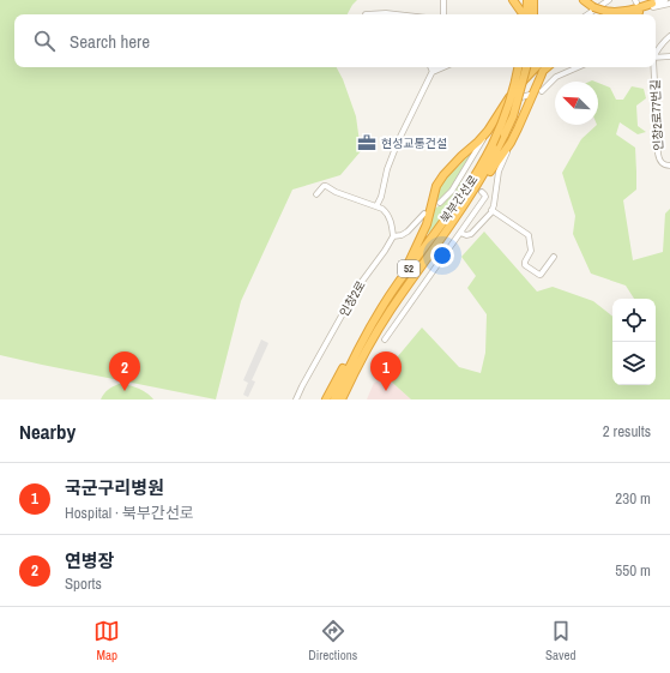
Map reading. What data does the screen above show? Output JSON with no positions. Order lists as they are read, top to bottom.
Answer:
{
  "streets": {
    "highway": ["북부간선로", "52"],
    "street": ["인창2로77번길", "인창2로"]
  },
  "places": {
    "office": ["현성교통건설"]
  },
  "north": "top left",
  "page": {
    "search": "Search here",
    "pins": ["1", "2"],
    "heading": ["Nearby", "2 results"],
    "list": [
      {
        "mark": "1",
        "name": "국군구리병원",
        "note": "Hospital · 북부간선로",
        "value": "230 m"
      },
      {
        "mark": "2",
        "name": "연병장",
        "note": "Sports",
        "value": "550 m"
      }
    ],
    "nav": ["Map", "Directions", "Saved"]
  }
}
